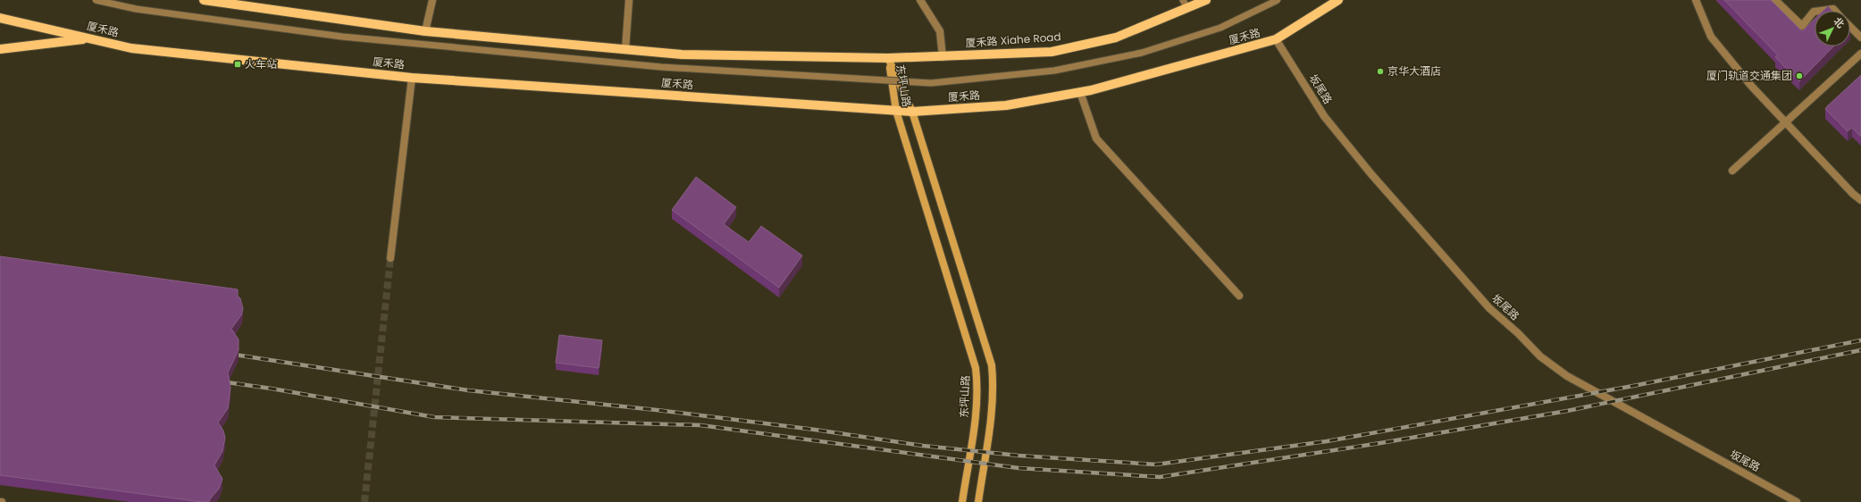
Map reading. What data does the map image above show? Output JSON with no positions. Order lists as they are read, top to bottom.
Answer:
{
  "streets": {
    "main road": ["厦禾路", "厦禾路 Xiahe Road", "东坪山路"],
    "street": ["坂尾路"]
  },
  "crossings": [
    ["厦禾路", "东坪山路"],
    ["厦禾路", "坂尾路"]
  ],
  "places": {
    "transit": ["火车站"],
    "other": ["京华大酒店", "厦门轨道交通集团"]
  },
  "north": "top right"
}
